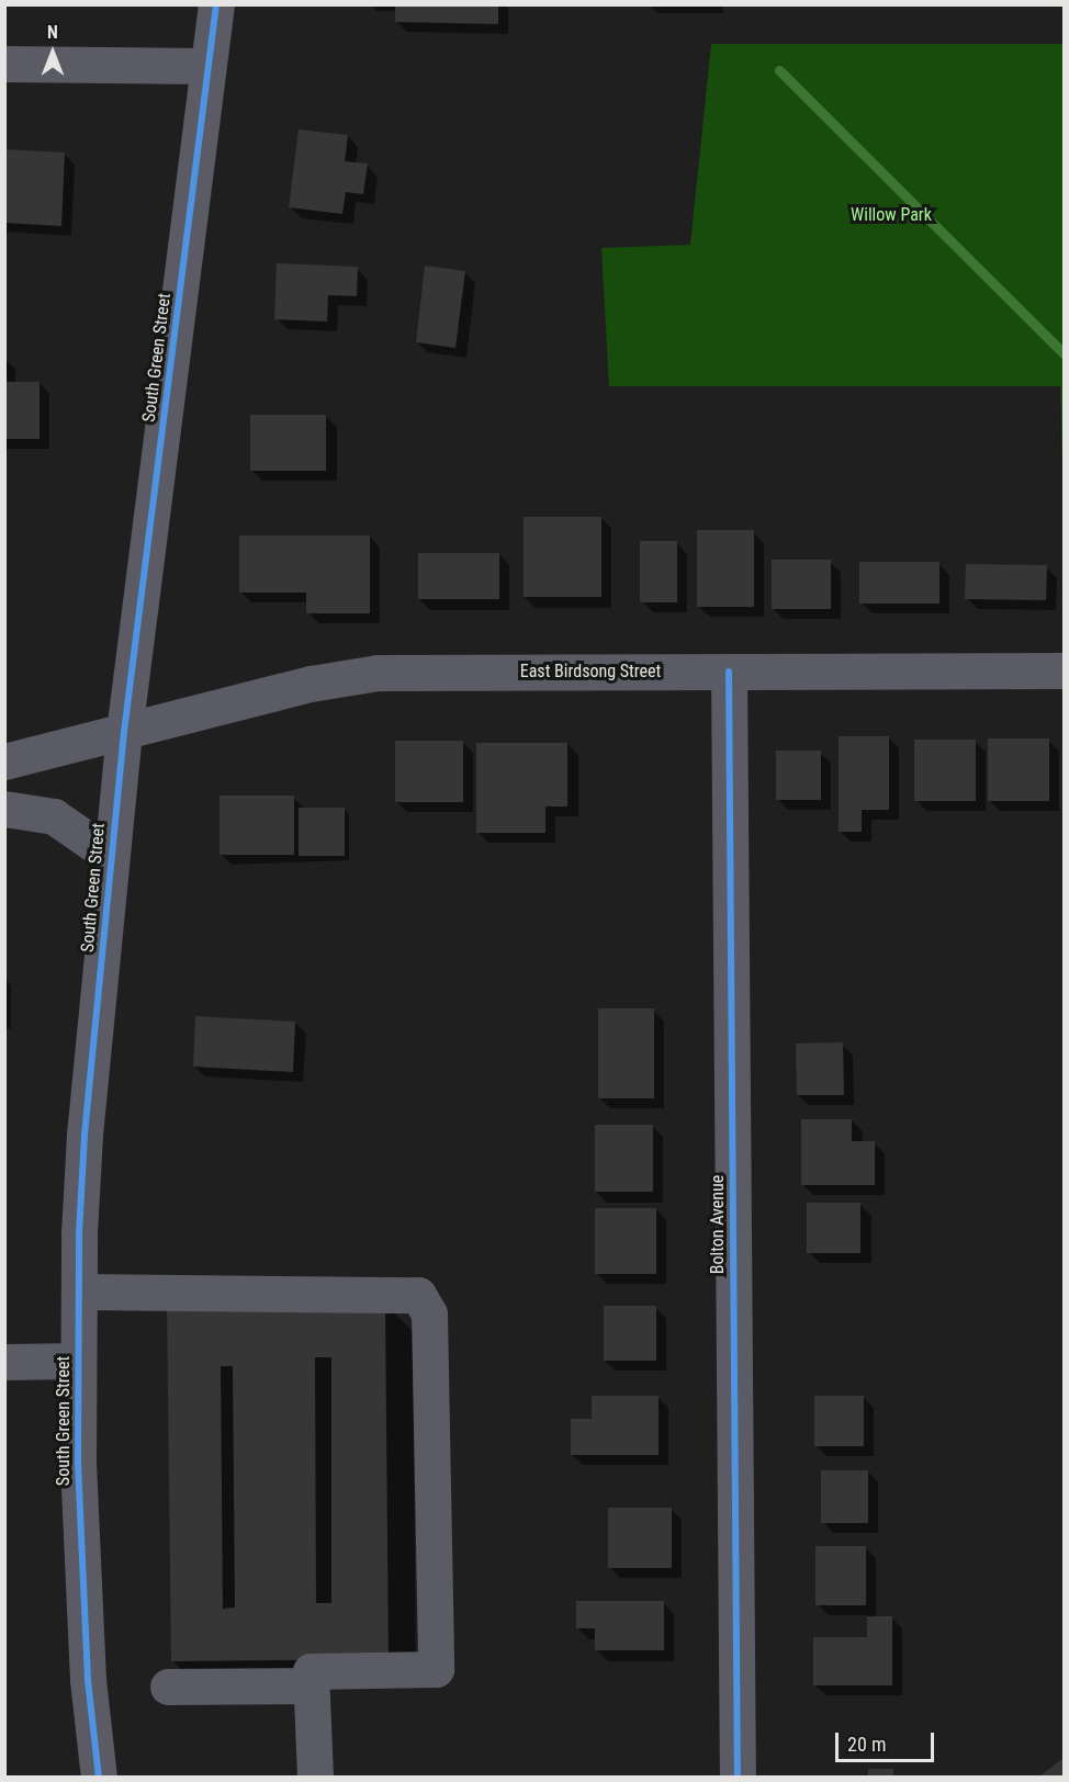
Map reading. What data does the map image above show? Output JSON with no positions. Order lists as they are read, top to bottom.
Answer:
{
  "streets": {
    "street": ["South Green Street", "East Birdsong Street", "Bolton Avenue"]
  },
  "crossings": [
    ["South Green Street", "East Birdsong Street"],
    ["East Birdsong Street", "Bolton Avenue"]
  ],
  "parks": ["Willow Park"],
  "scale_bar": "20 m",
  "north": "top"
}
